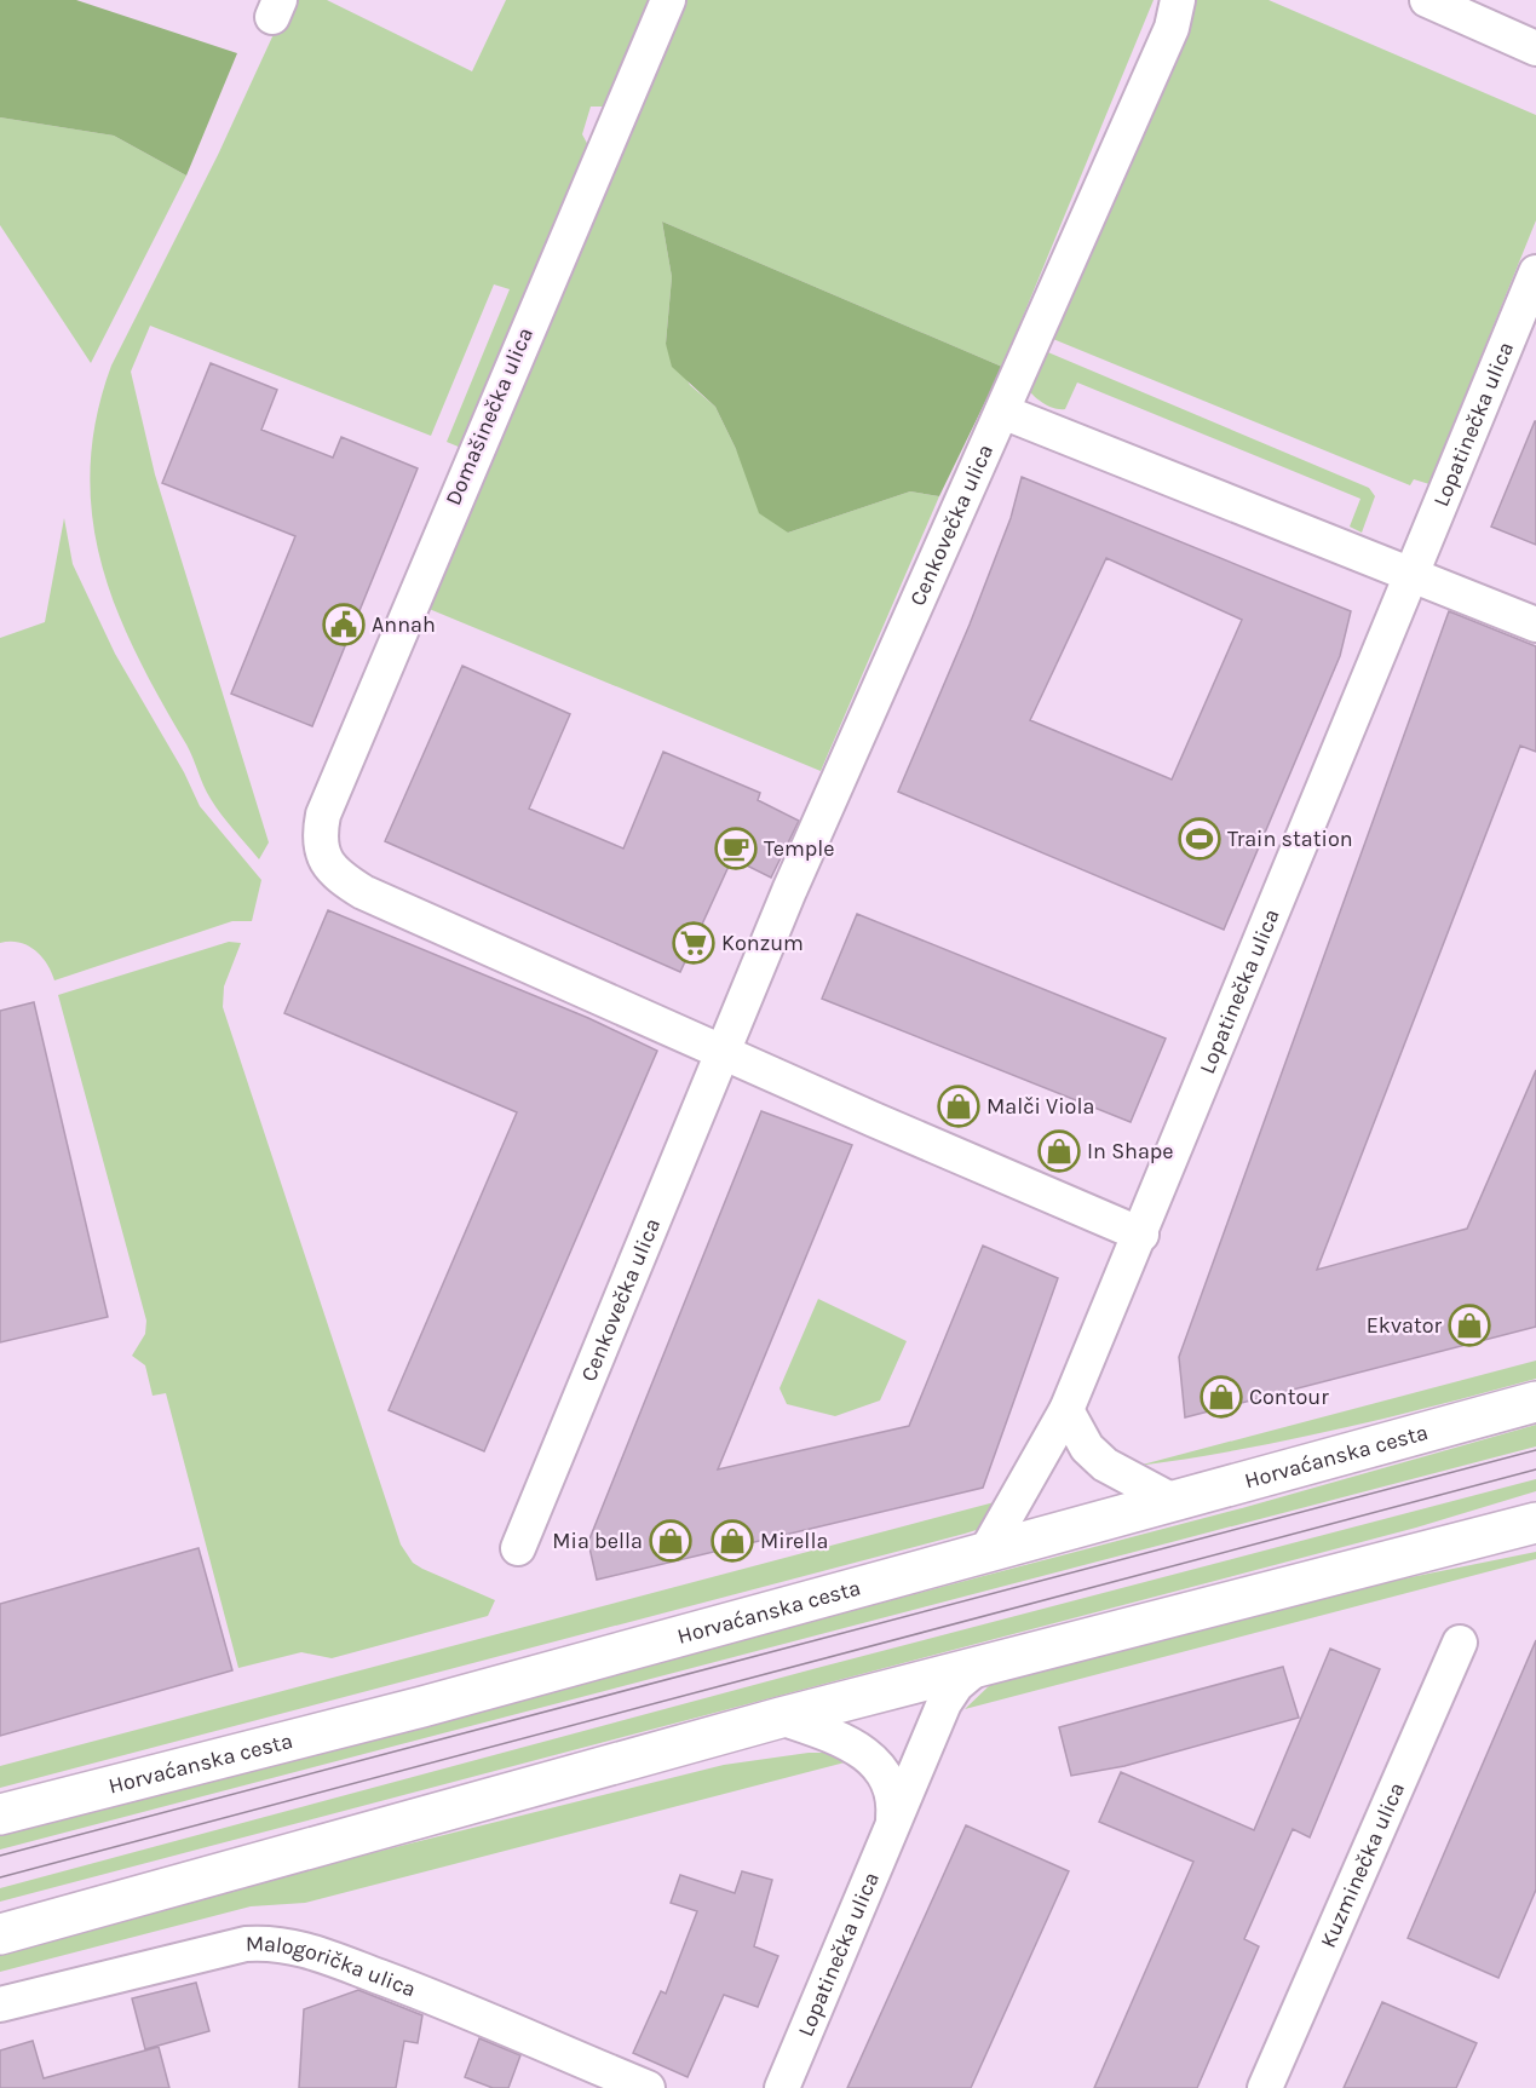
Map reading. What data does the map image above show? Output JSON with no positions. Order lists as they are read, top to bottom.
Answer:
{
  "streets": {
    "street": [
      "Domašinečka ulica",
      "Lopatinečka ulica",
      "Cenkovečka ulica",
      "Horvaćanska cesta",
      "Kuzminečka ulica",
      "Malogorička ulica"
    ]
  },
  "crossings": [
    ["Domašinečka ulica", "Cenkovečka ulica"],
    ["Lopatinečka ulica", "Horvaćanska cesta"]
  ],
  "places": {
    "public building": ["Annah"],
    "sports": ["Train station"],
    "cafe": ["Temple"],
    "supermarket": ["Konzum"],
    "shop": [
      "Malči Viola",
      "In Shape",
      "Ekvator",
      "Contour",
      "Mia bella",
      "Mirella"
    ]
  }
}
